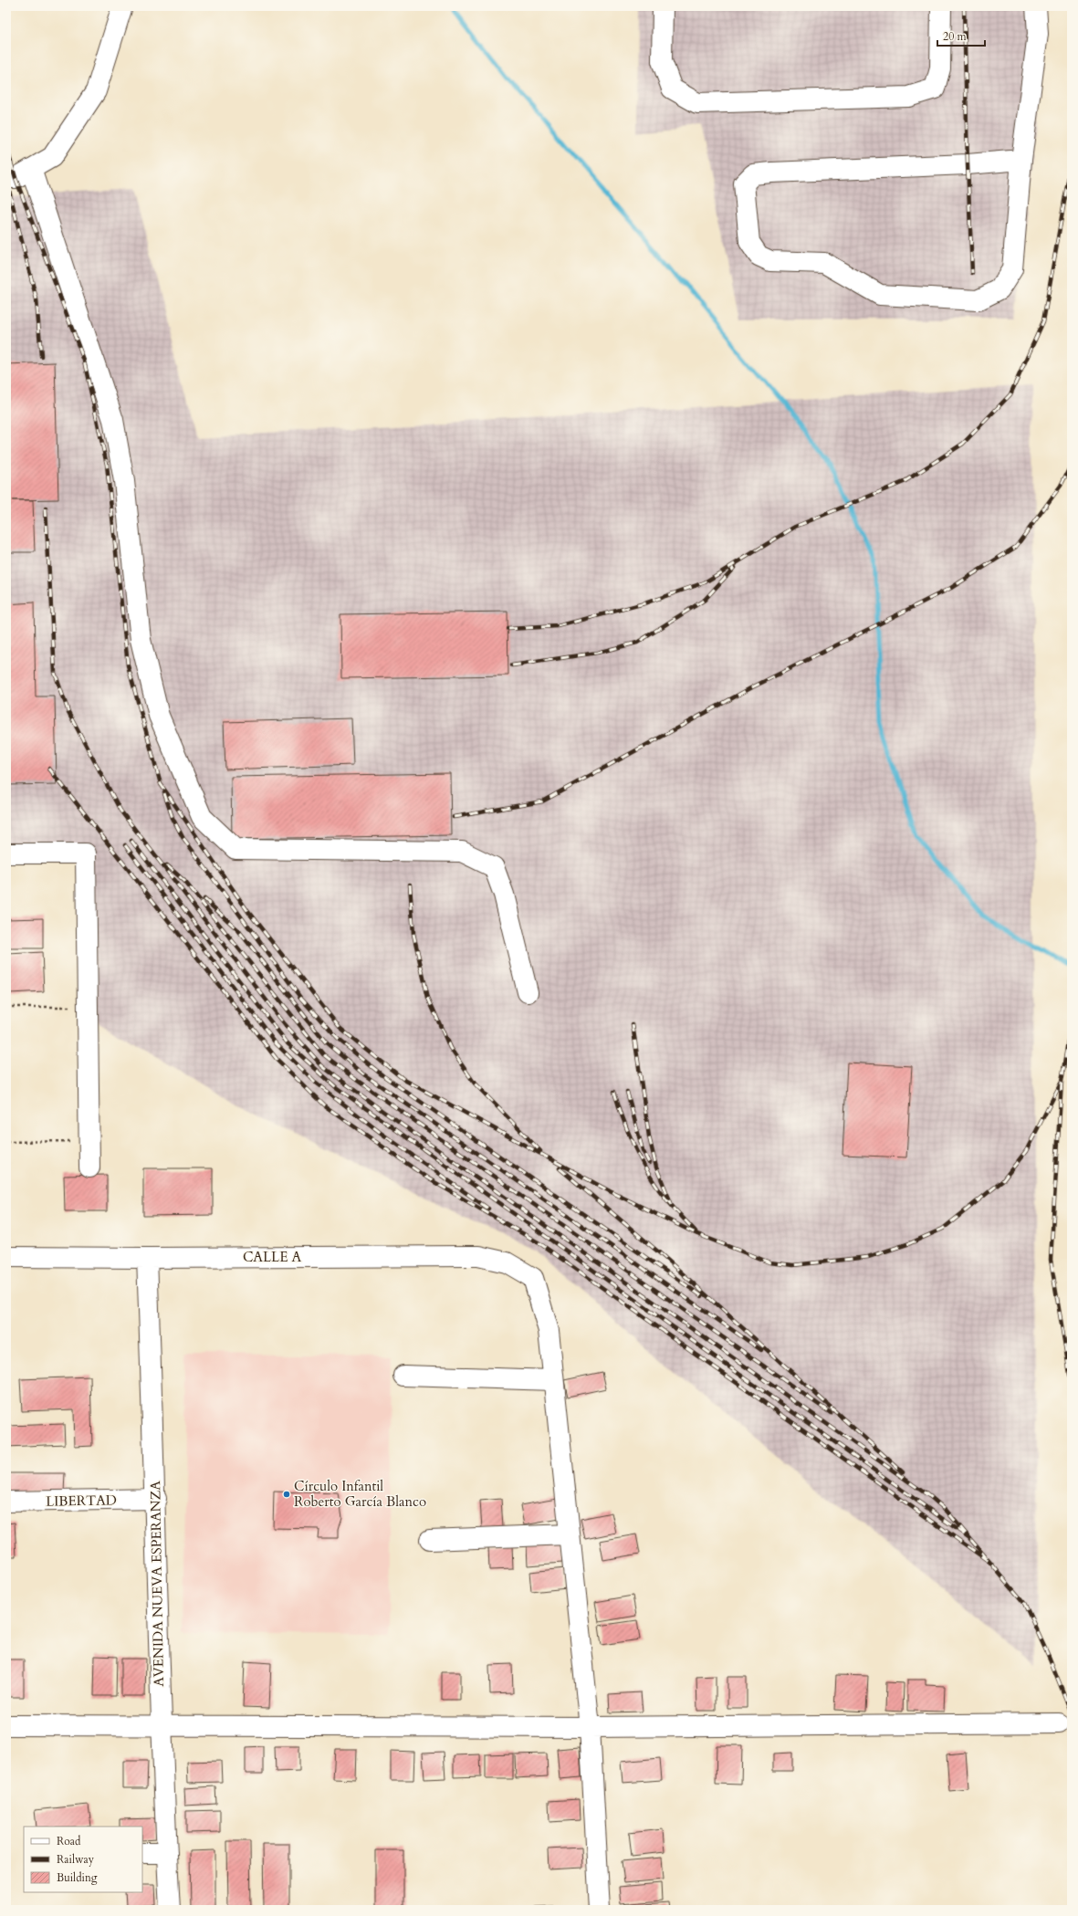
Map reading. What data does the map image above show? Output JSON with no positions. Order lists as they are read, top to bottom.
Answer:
{
  "streets": {
    "street": ["CALLE A", "LIBERTAD", "AVENIDA NUEVA ESPERANZA"]
  },
  "crossings": [
    ["CALLE A", "AVENIDA NUEVA ESPERANZA"],
    ["LIBERTAD", "AVENIDA NUEVA ESPERANZA"]
  ],
  "places": ["Círculo Infantil Roberto García Blanco"],
  "legend": ["Road", "Railway", "Building"],
  "scale_bar": "20 m"
}
